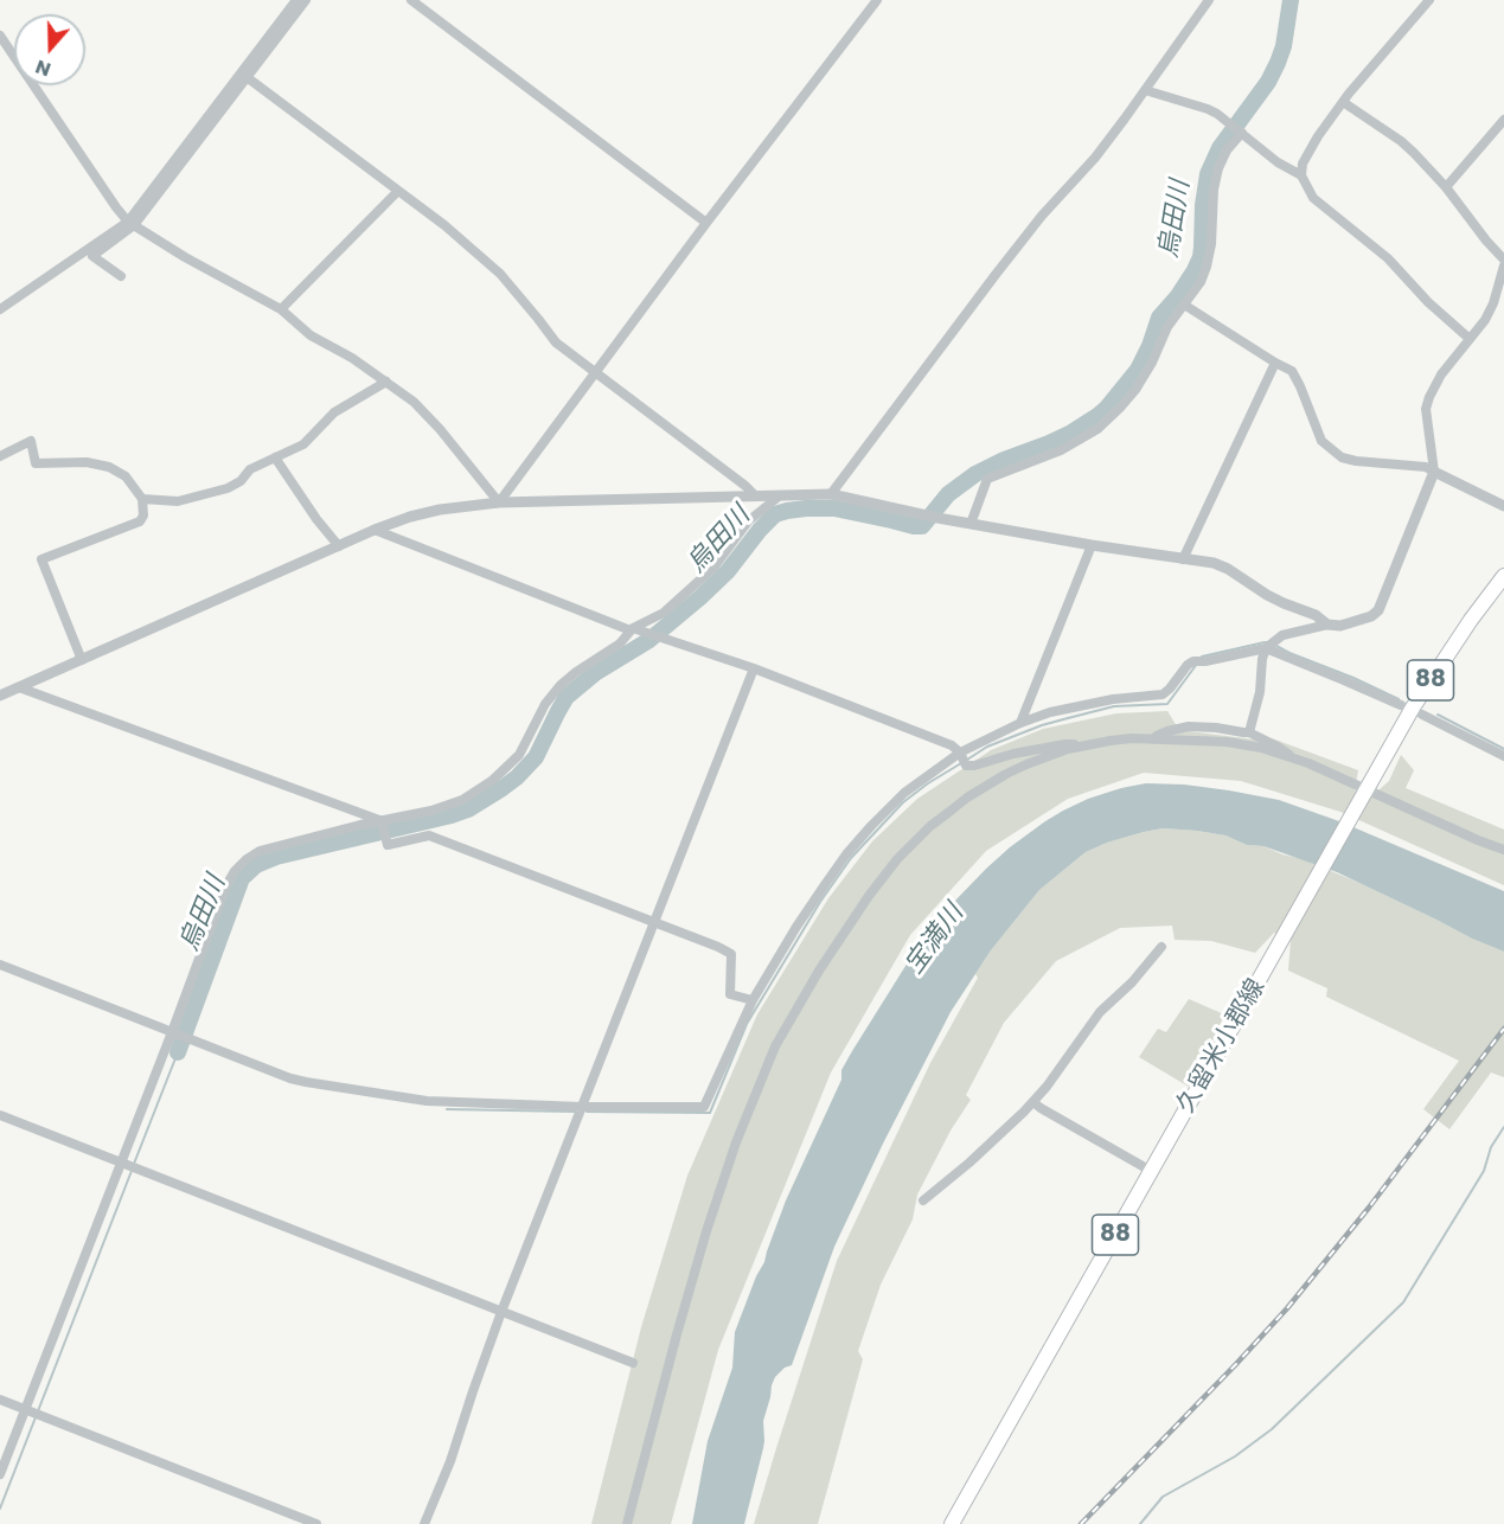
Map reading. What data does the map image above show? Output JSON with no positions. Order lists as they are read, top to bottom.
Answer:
{
  "streets": {
    "main road": ["88", "久留米小郡線"]
  },
  "water": ["烏田川", "宝満川"],
  "north": "bottom"
}
